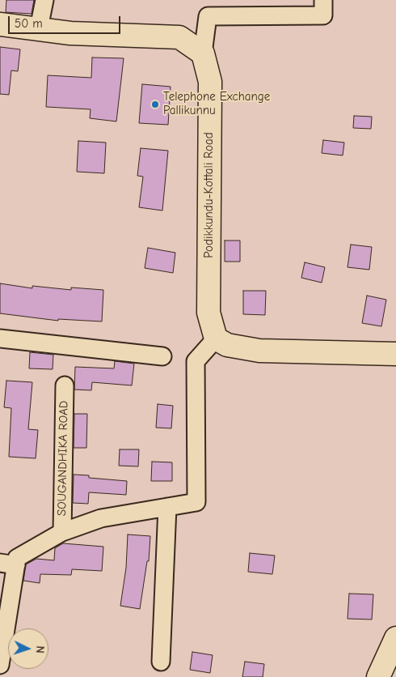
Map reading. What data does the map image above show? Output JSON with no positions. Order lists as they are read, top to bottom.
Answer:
{
  "streets": {
    "main road": ["Podikkundu-Kottali Road"],
    "street": ["SOUGANDHIKA ROAD"]
  },
  "places": ["Telephone Exchange Pallikunnu"],
  "scale_bar": "50 m",
  "north": "right"
}
